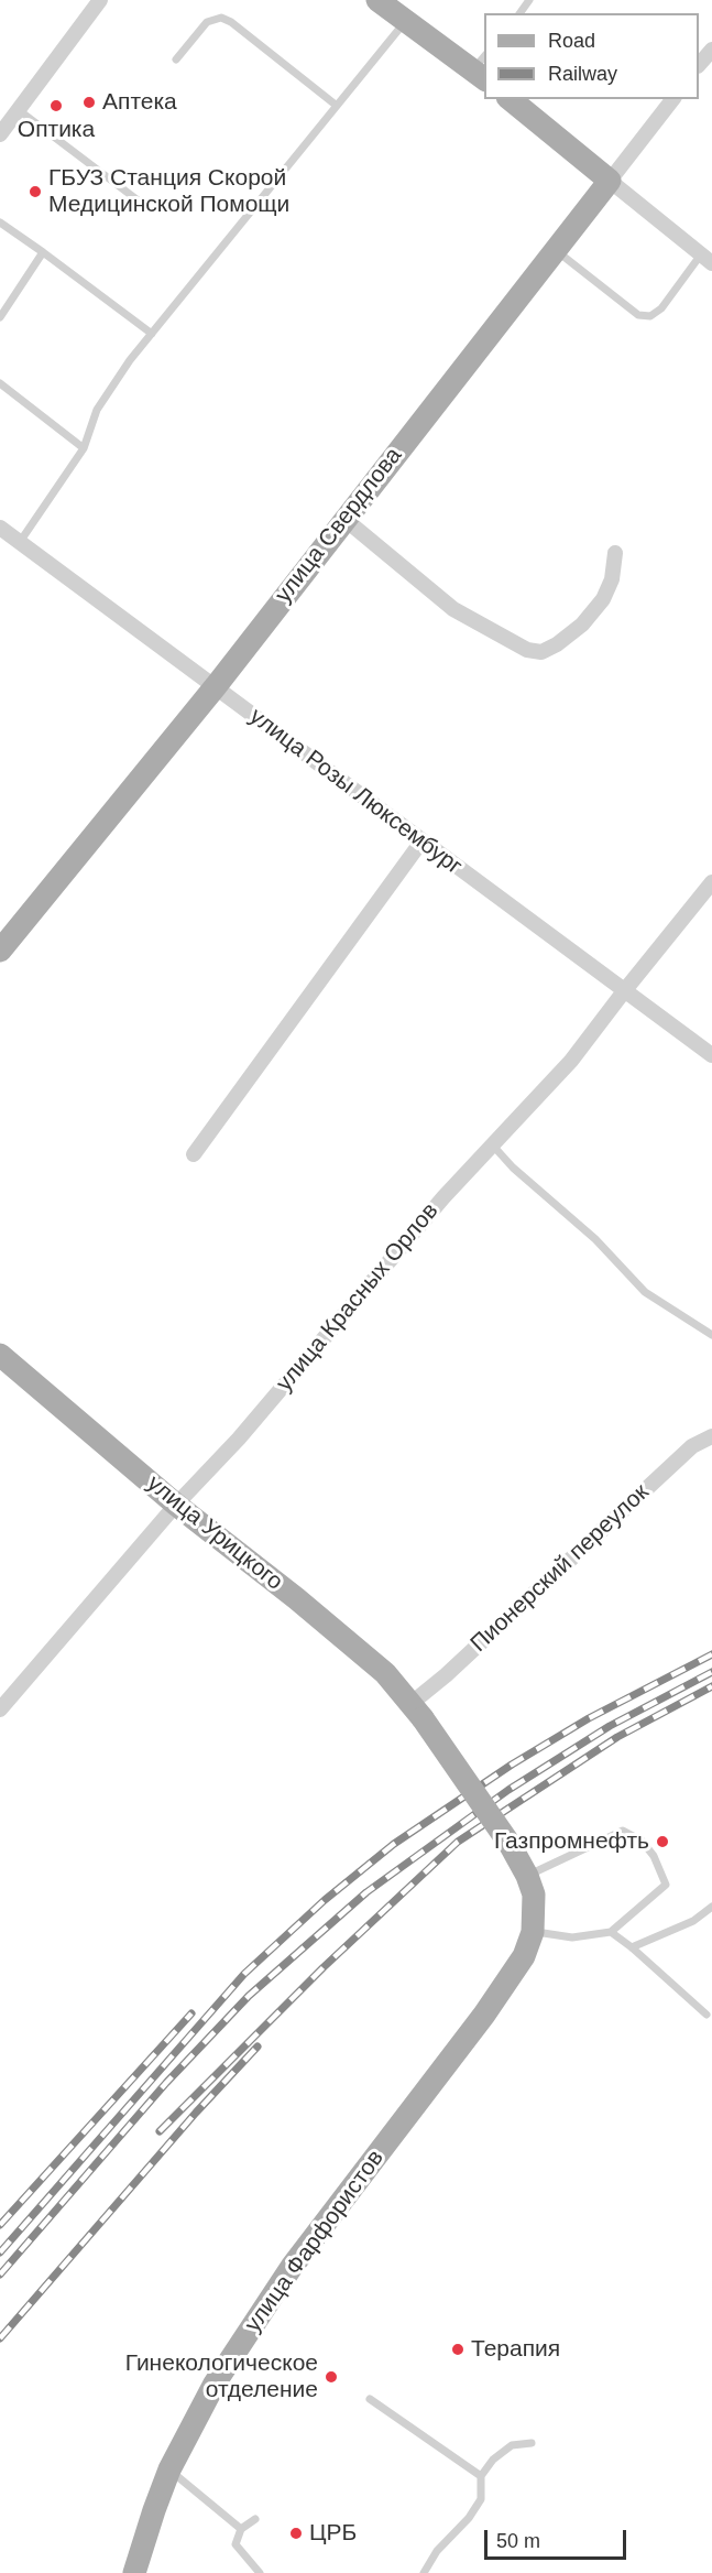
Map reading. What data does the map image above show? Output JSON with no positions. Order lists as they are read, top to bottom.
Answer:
{
  "streets": {
    "main road": ["улица Свердлова", "улица Урицкого", "улица Фарфористов"],
    "street": ["улица Розы Люксембург", "улица Красных Орлов", "Пионерский переулок"]
  },
  "crossings": [
    ["улица Свердлова", "улица Розы Люксембург"],
    ["улица Розы Люксембург", "улица Красных Орлов"],
    ["улица Красных Орлов", "улица Урицкого"],
    ["улица Урицкого", "Пионерский переулок"]
  ],
  "places": [
    "Аптека",
    "Оптика",
    "ГБУЗ Станция Скорой Медицинской Помощи",
    "Газпромнефть",
    "Терапия",
    "Гинекологическое отделение",
    "ЦРБ"
  ],
  "legend": ["Road", "Railway"],
  "scale_bar": "50 m"
}
